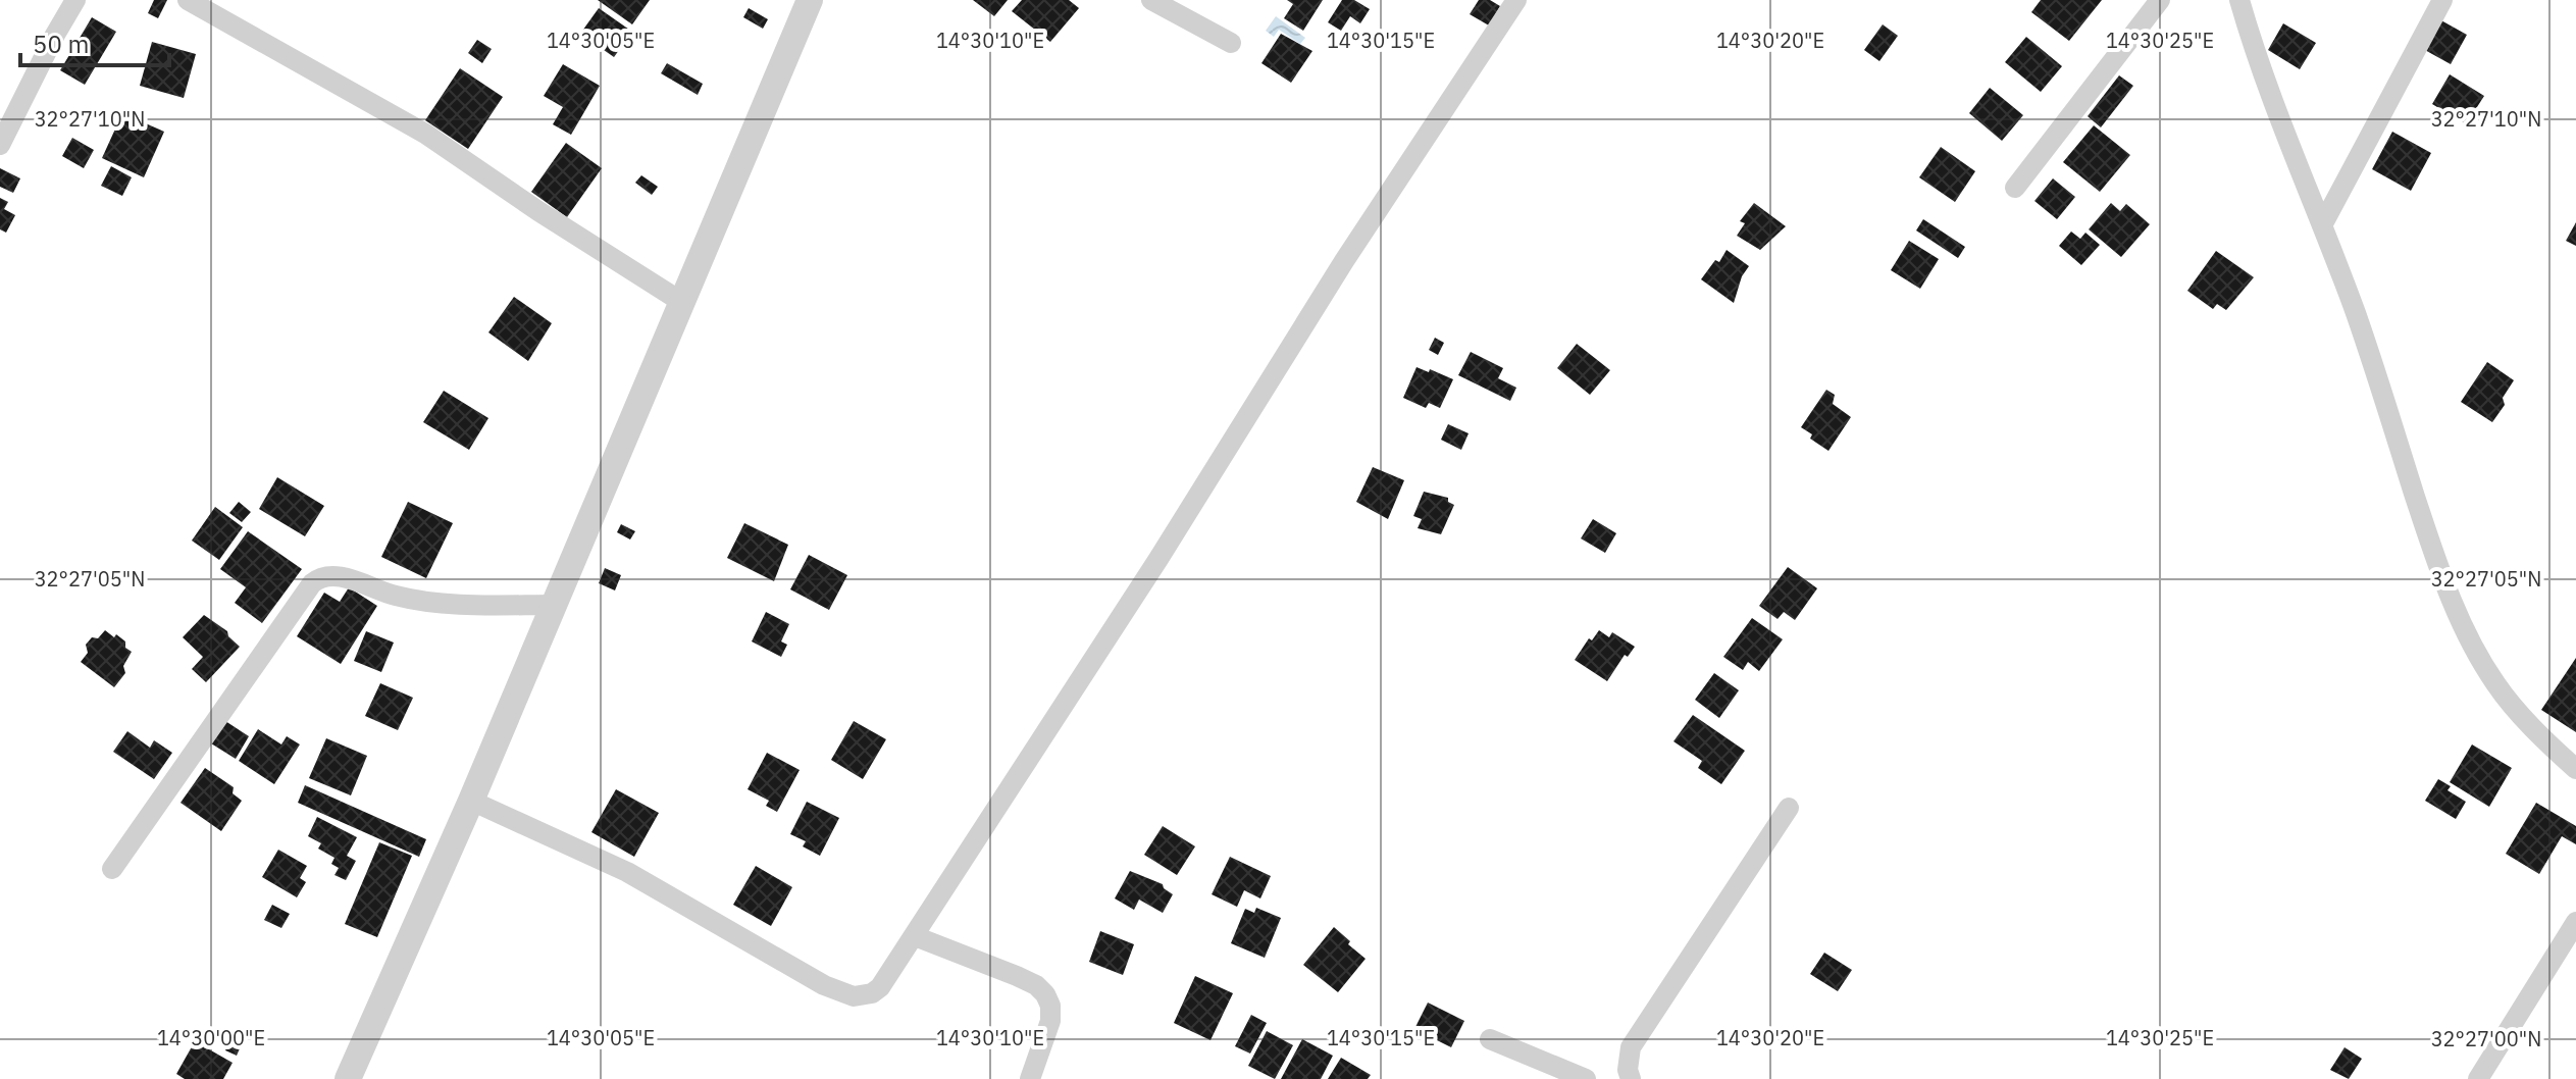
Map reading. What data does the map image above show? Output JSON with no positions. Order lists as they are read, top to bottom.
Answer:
{
  "scale_bar": "50 m",
  "coordinates": [
    "14°30'05\"E",
    "14°30'10\"E",
    "14°30'15\"E",
    "14°30'20\"E",
    "14°30'25\"E",
    "32°27'10\"N",
    "32°27'05\"N",
    "14°30'00\"E",
    "32°27'00\"N"
  ]
}
